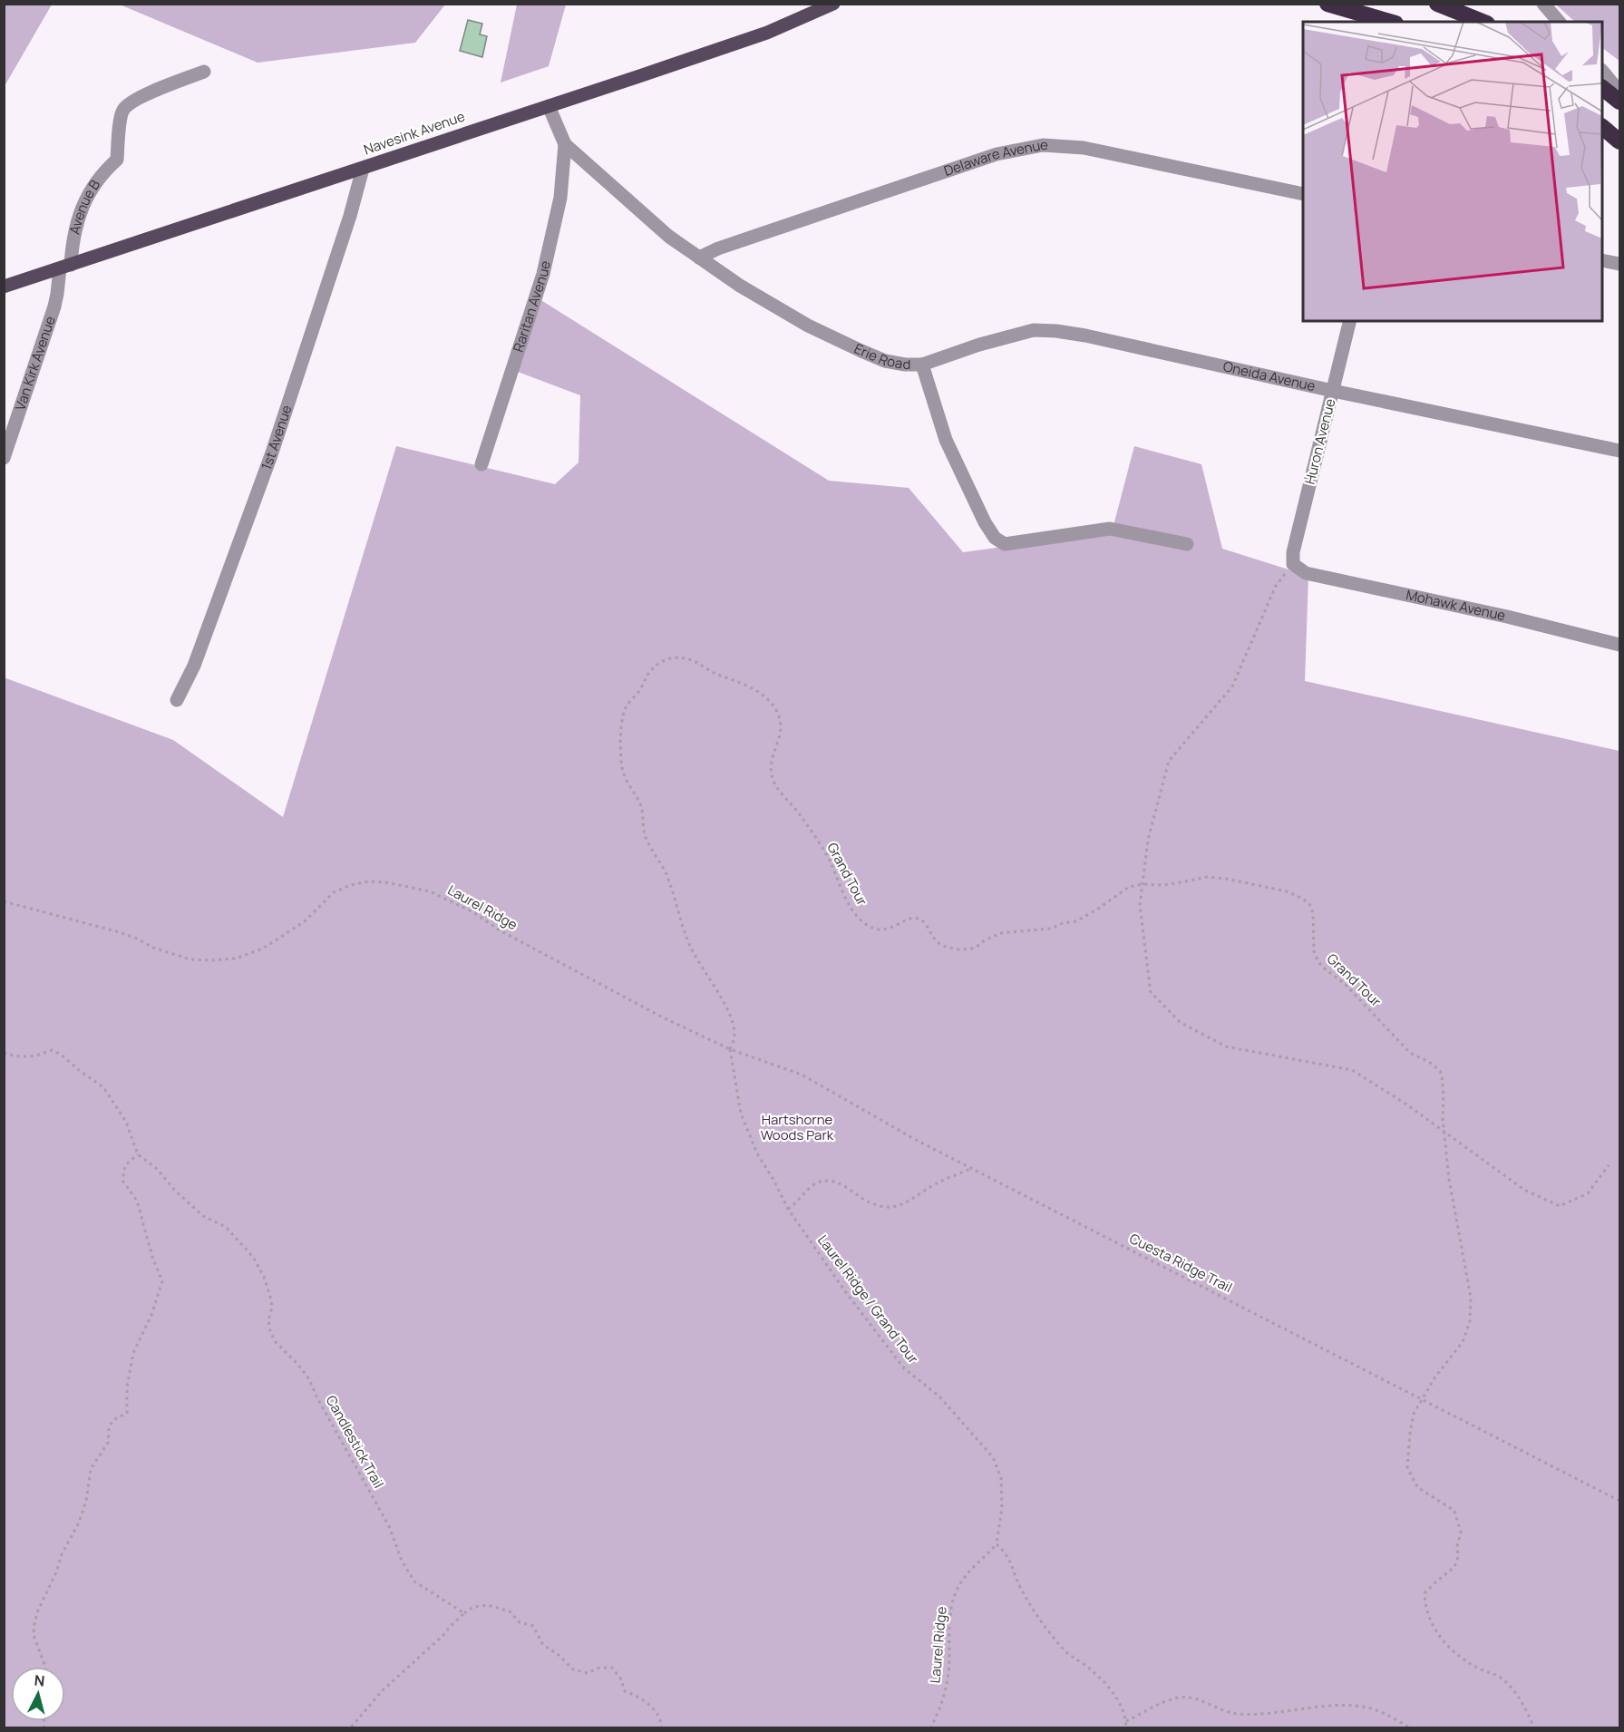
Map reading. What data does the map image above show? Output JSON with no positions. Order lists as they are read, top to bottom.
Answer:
{
  "streets": {
    "main road": ["Navesink Avenue"],
    "street": [
      "Delaware Avenue",
      "Avenue B",
      "Raritan Avenue",
      "Erie Road",
      "Van Kirk Avenue",
      "Oneida Avenue",
      "1st Avenue",
      "Huron Avenue",
      "Mohawk Avenue"
    ],
    "path": [
      "Grand Tour",
      "Laurel Ridge",
      "Cuesta Ridge Trail",
      "Laurel Ridge / Grand Tour",
      "Candlestick Trail"
    ]
  },
  "crossings": [
    ["Navesink Avenue", "Avenue B"],
    ["Navesink Avenue", "Erie Road"],
    ["Navesink Avenue", "Van Kirk Avenue"],
    ["Navesink Avenue", "1st Avenue"],
    ["Delaware Avenue", "Erie Road"],
    ["Avenue B", "Van Kirk Avenue"],
    ["Raritan Avenue", "Erie Road"],
    ["Erie Road", "Oneida Avenue"],
    ["Oneida Avenue", "Huron Avenue"],
    ["Huron Avenue", "Mohawk Avenue"],
    ["Grand Tour", "Laurel Ridge"],
    ["Grand Tour", "Cuesta Ridge Trail"],
    ["Grand Tour", "Laurel Ridge / Grand Tour"],
    ["Laurel Ridge", "Cuesta Ridge Trail"],
    ["Laurel Ridge", "Laurel Ridge / Grand Tour"],
    ["Cuesta Ridge Trail", "Laurel Ridge / Grand Tour"]
  ],
  "parks": ["Hartshorne Woods Park"],
  "north": "top"
}
